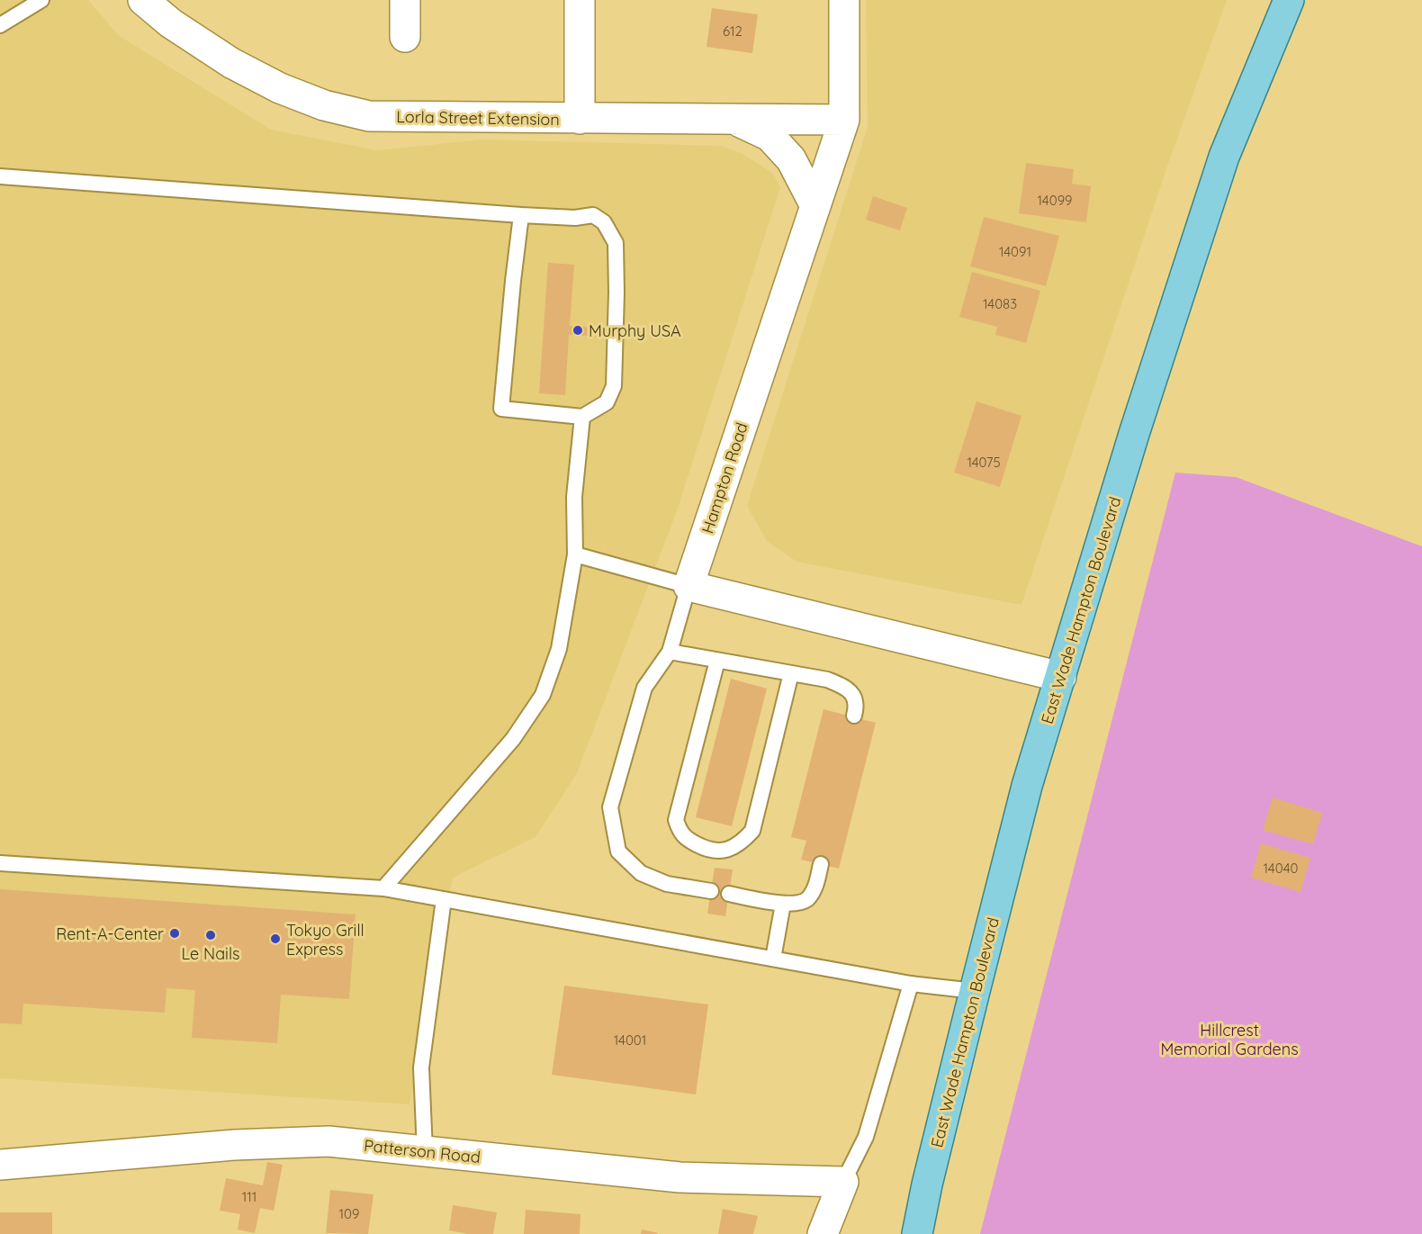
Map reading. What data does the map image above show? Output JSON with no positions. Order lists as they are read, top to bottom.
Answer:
{
  "streets": {
    "main road": ["East Wade Hampton Boulevard"],
    "street": ["Lorla Street Extension", "Hampton Road", "Patterson Road"]
  },
  "crossings": [
    ["Lorla Street Extension", "Hampton Road"]
  ],
  "parks": ["Hillcrest Memorial Gardens"],
  "places": [
    "Murphy USA",
    "Rent-A-Center",
    "Le Nails",
    "Tokyo Grill Express"
  ],
  "house_numbers": [
    "612",
    "14099",
    "14091",
    "14083",
    "14075",
    "14040",
    "14001",
    "111",
    "109"
  ]
}
